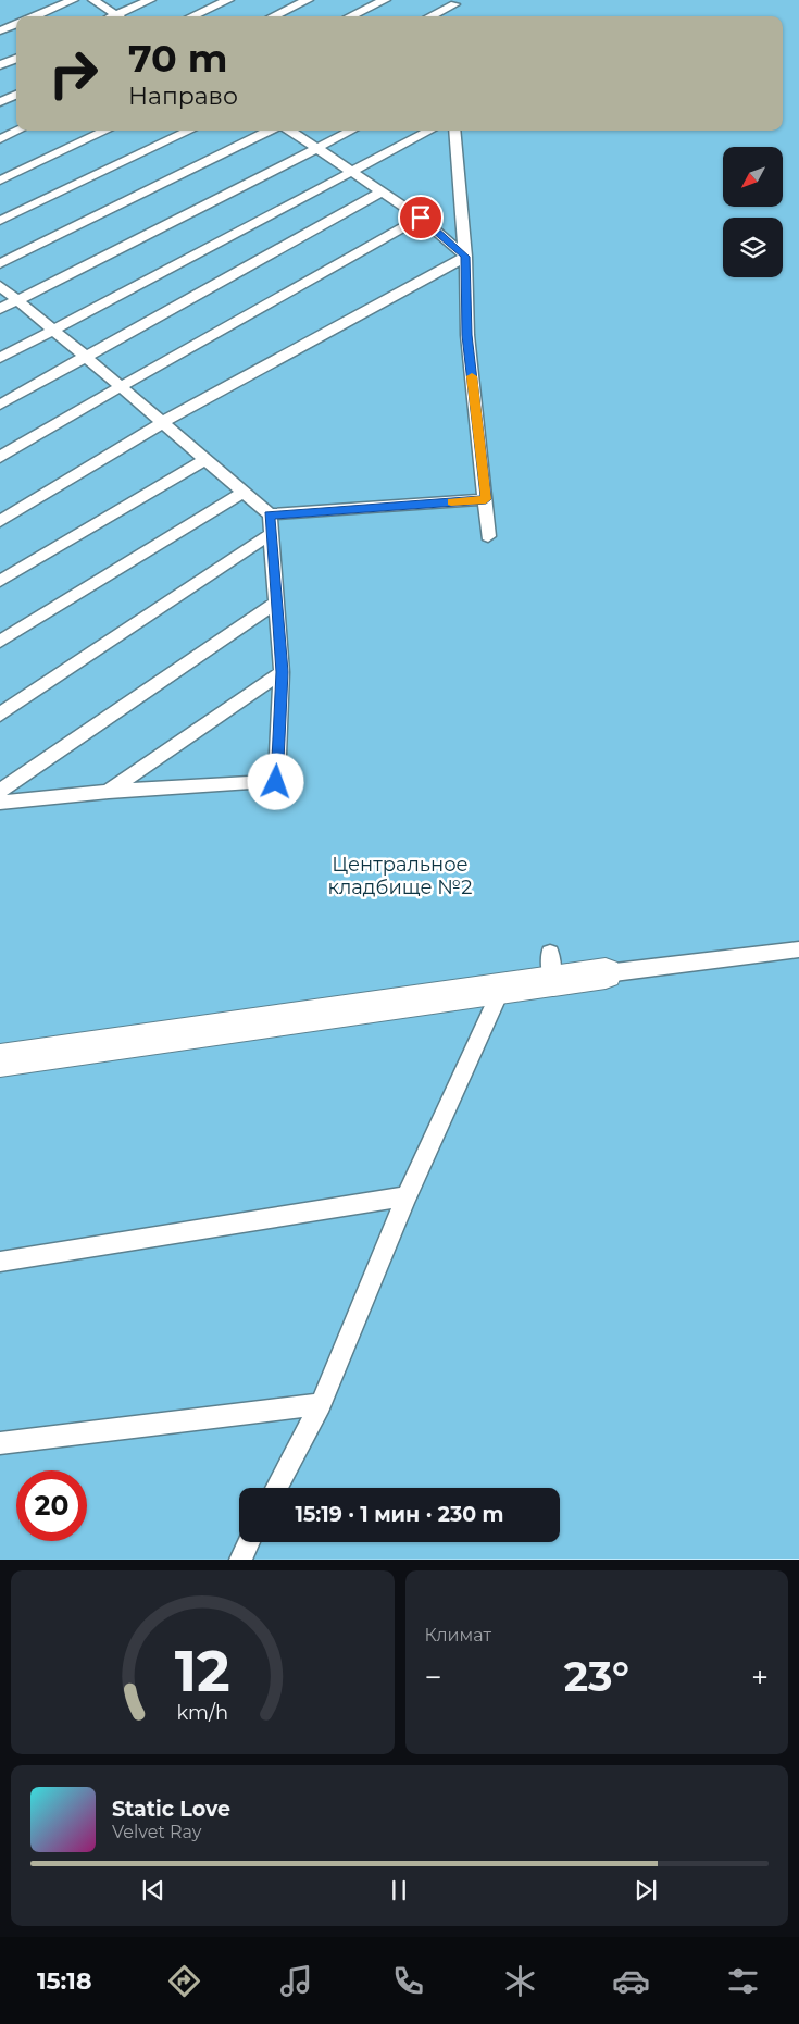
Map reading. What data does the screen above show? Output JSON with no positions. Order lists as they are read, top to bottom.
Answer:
{
  "parks": ["Центральное кладбище №2"],
  "north": "bottom left",
  "page": {
    "turn": ["70 m", "Направо"],
    "limit": "20",
    "trip": "15:19 · 1 мин · 230 m",
    "tile": "Климат",
    "heat": ["−", "23°", "+"],
    "song": ["Static Love", "Velvet Ray"],
    "tabs": "15:18",
    "gauge": ["12", "km/h"]
  }
}
